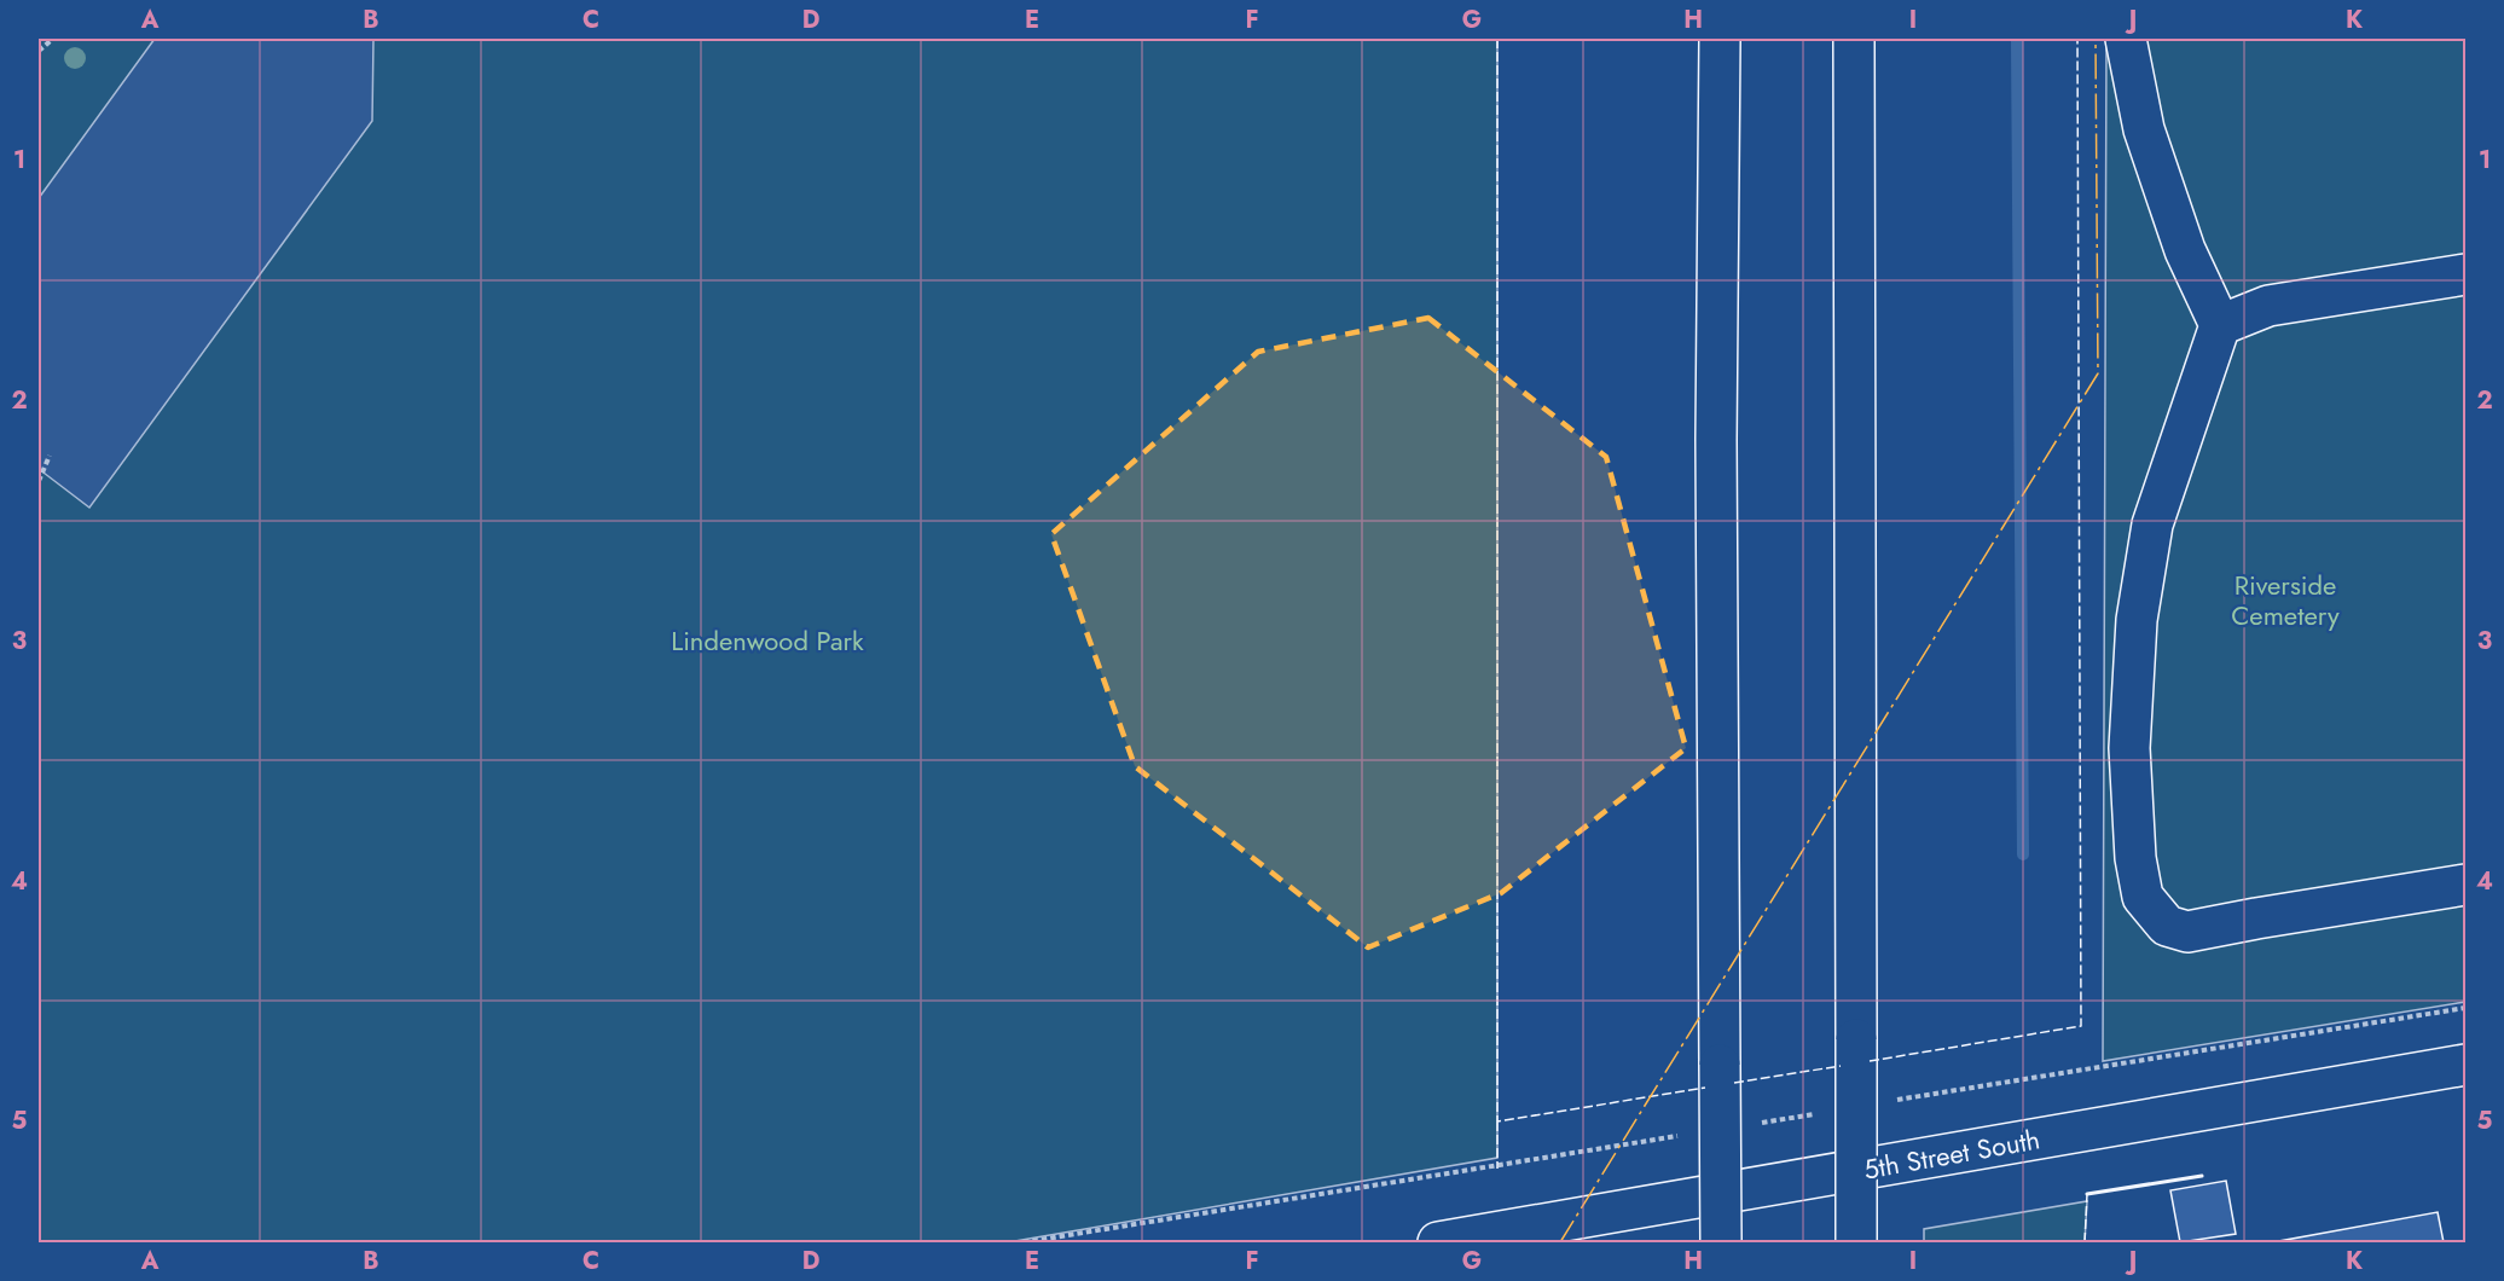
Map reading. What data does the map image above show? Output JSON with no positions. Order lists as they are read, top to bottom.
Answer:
{
  "streets": {
    "main road": ["5th Street South"]
  },
  "parks": ["Riverside Cemetery", "Lindenwood Park"],
  "grid": {
    "columns": [
      "A",
      "B",
      "C",
      "D",
      "E",
      "F",
      "G",
      "H",
      "I",
      "J",
      "K"
    ],
    "rows": [
      "1",
      "2",
      "3",
      "4",
      "5"
    ]
  }
}
